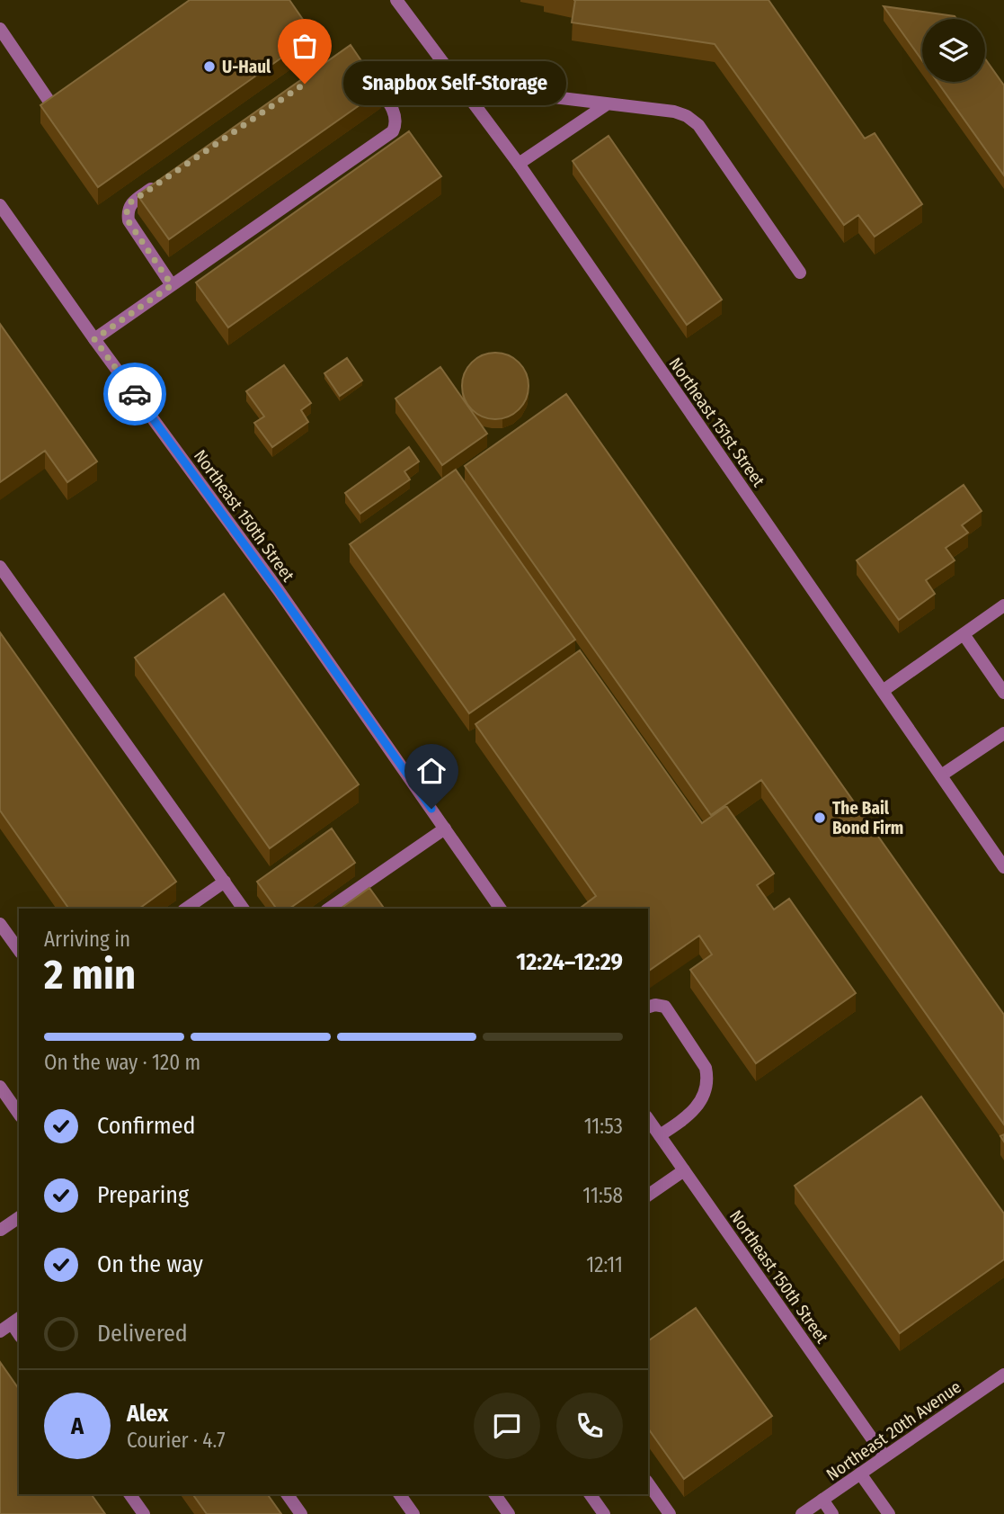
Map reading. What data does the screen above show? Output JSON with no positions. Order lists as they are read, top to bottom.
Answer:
{
  "streets": {
    "street": ["Northeast 151st Street", "Northeast 150th Street", "Northeast 20th Avenue"]
  },
  "crossings": [
    ["Northeast 150th Street", "Northeast 20th Avenue"]
  ],
  "places": ["U-Haul", "Snapbox Self-Storage", "The Bail Bond Firm"],
  "page": {
    "bubble": "Snapbox Self-Storage",
    "heading": ["2 min", "Arriving in", "12:24–12:29"],
    "panel": ["Alex", "Courier · 4.7"],
    "bar": "On the way · 120 m",
    "list": [
      ["Confirmed", "11:53"],
      ["Preparing", "11:58"],
      ["On the way", "12:11"],
      "Delivered"
    ],
    "round": "A"
  }
}
